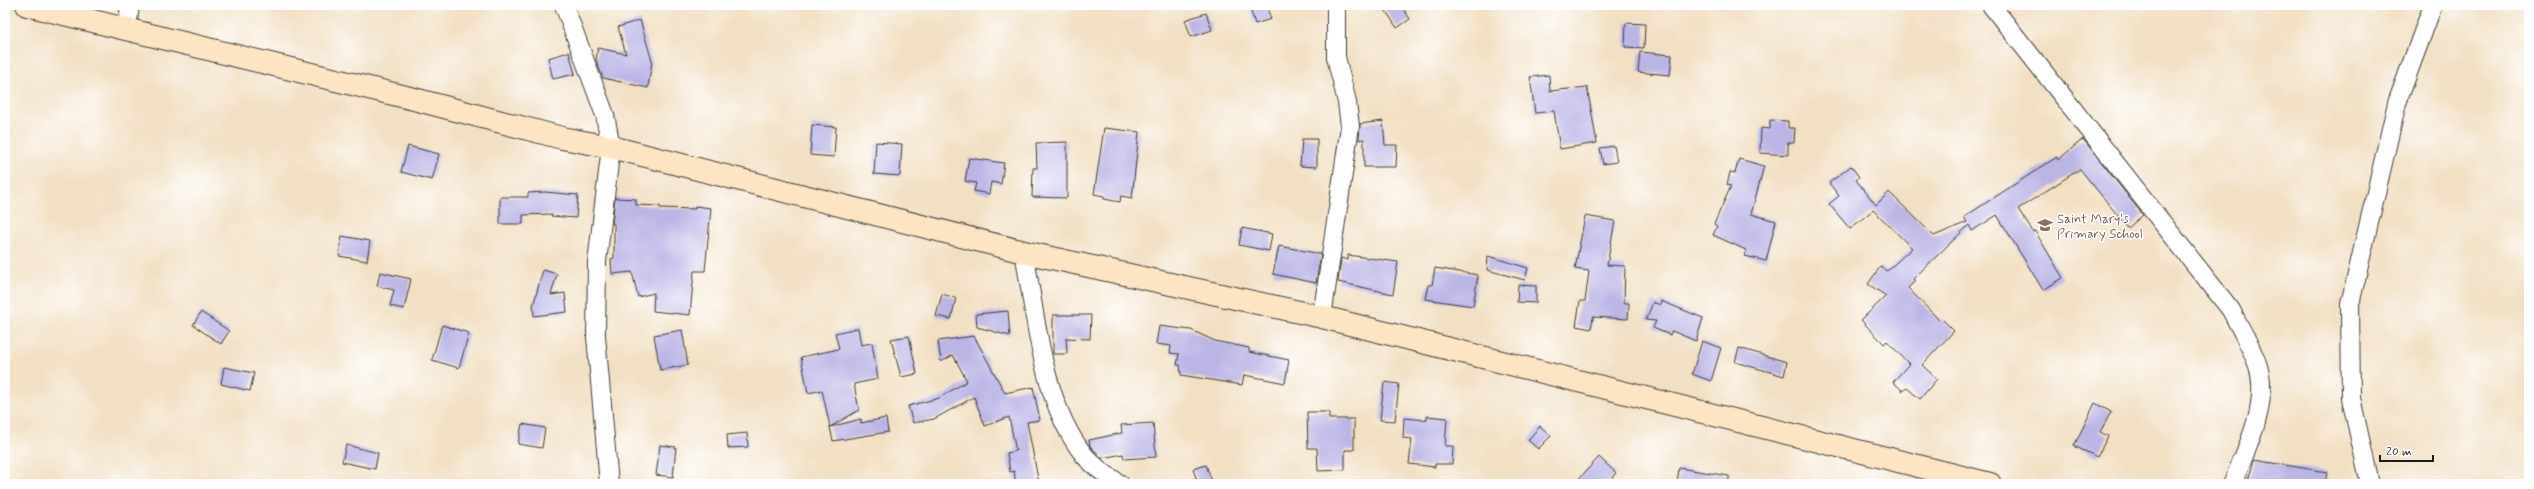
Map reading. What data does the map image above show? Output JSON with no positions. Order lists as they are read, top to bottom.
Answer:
{
  "places": {
    "school or university": ["Saint Mary's Primary School"]
  },
  "scale_bar": "20 m"
}
